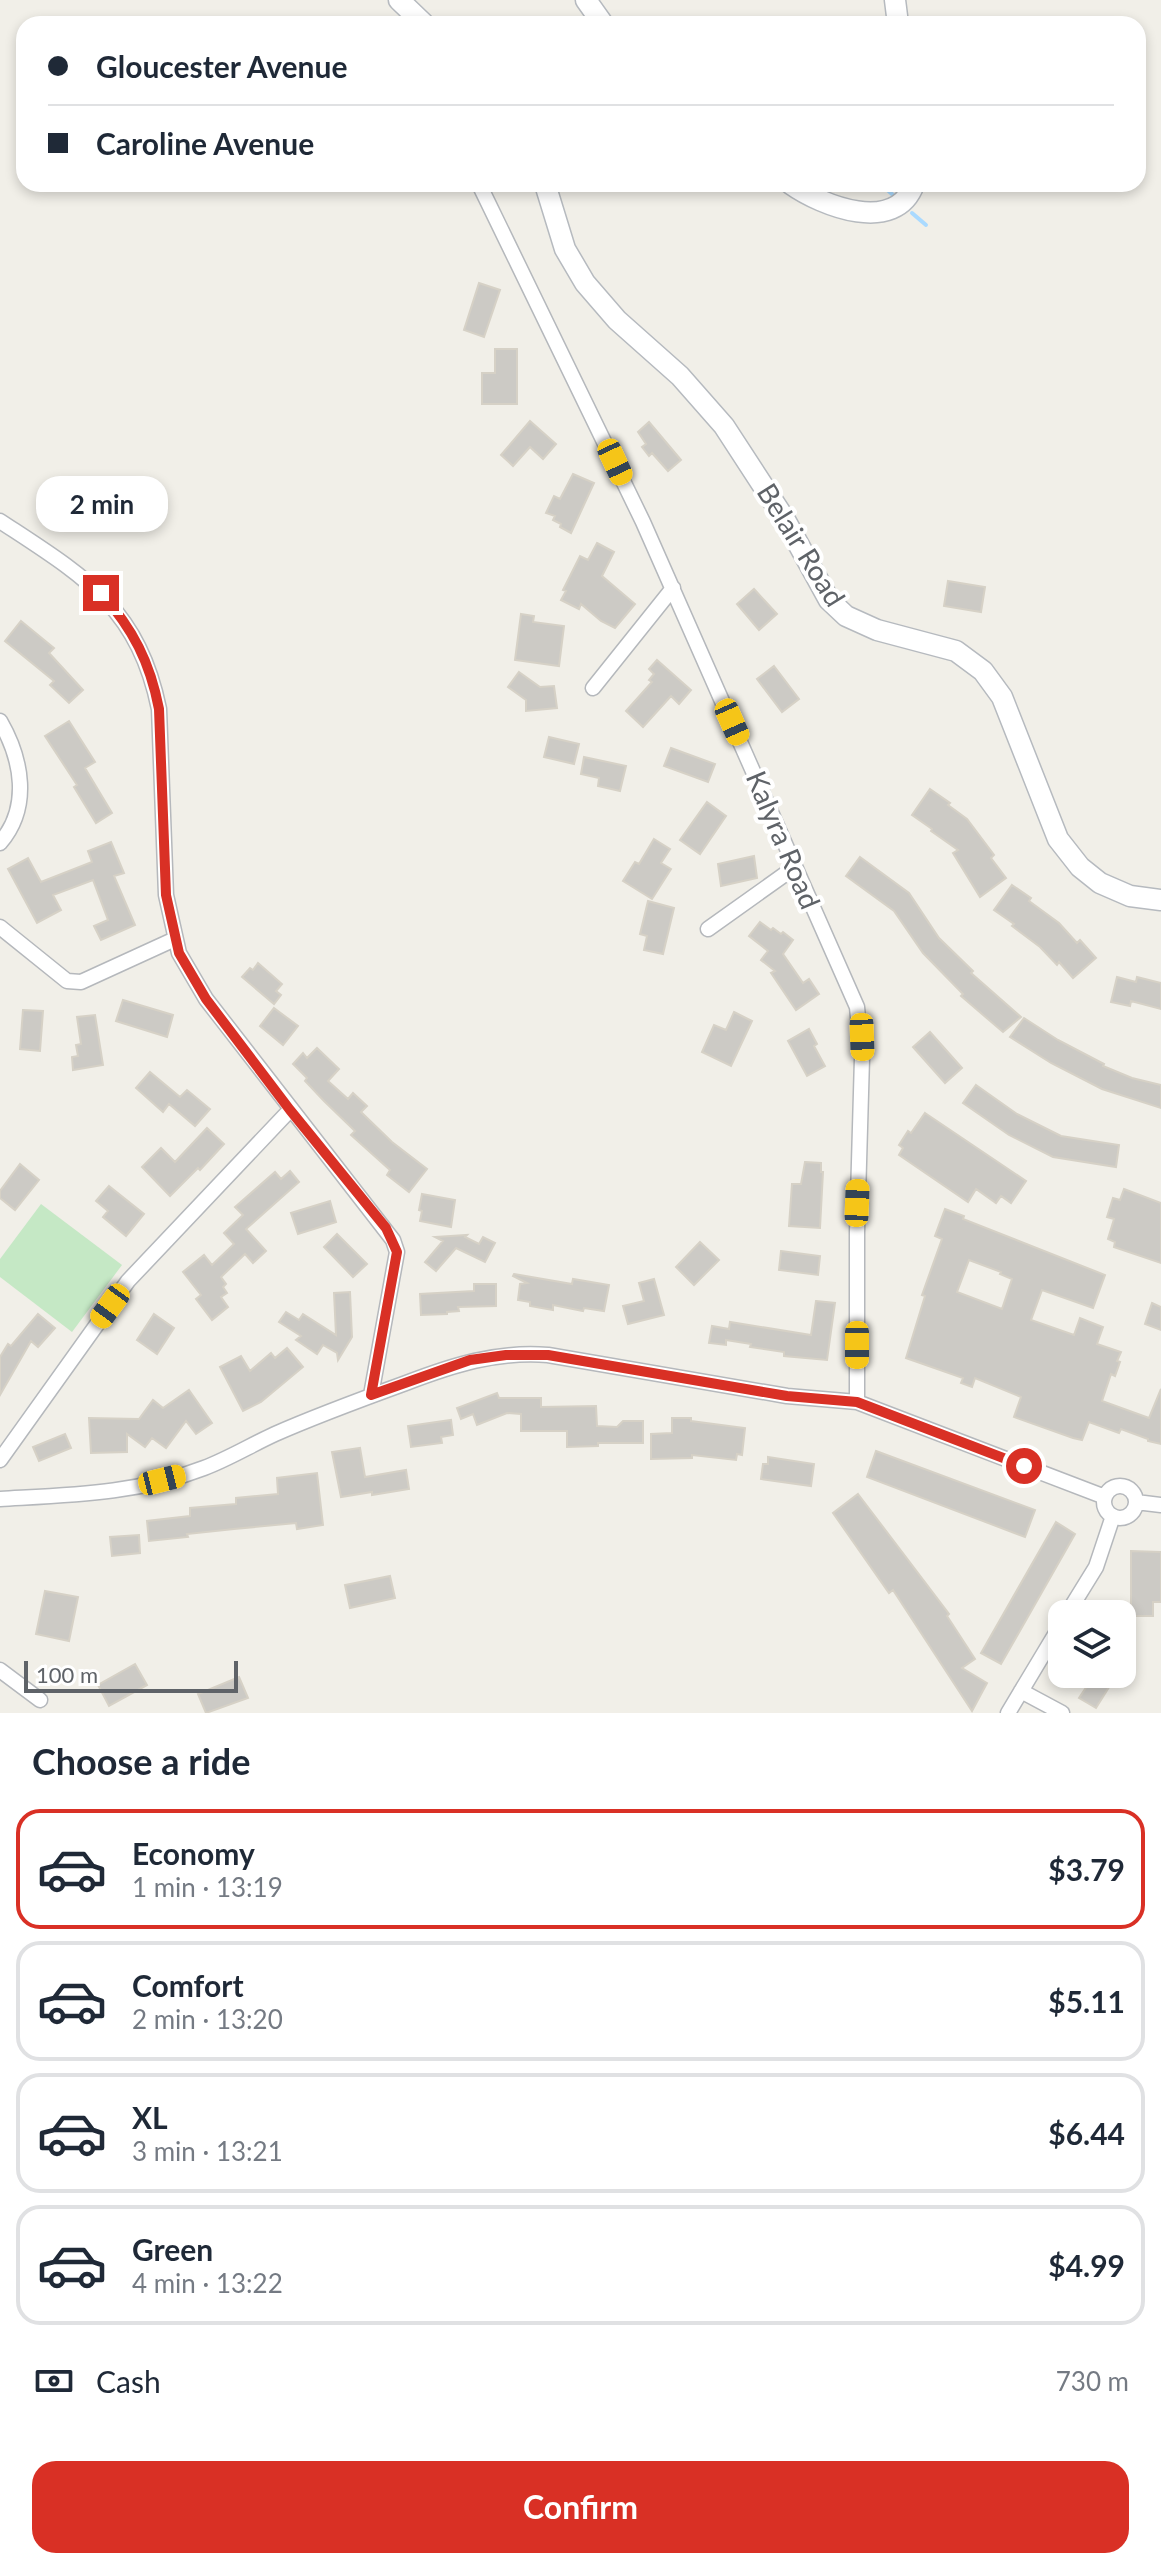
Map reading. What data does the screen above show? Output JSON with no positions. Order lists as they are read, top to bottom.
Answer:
{
  "streets": {
    "main road": ["Belair Road"],
    "street": ["Kalyra Road"]
  },
  "scale_bar": "100 m",
  "page": {
    "banner": ["Gloucester Avenue", "Caroline Avenue"],
    "bubble": "2 min",
    "scale": "100 m",
    "heading": "Choose a ride",
    "list": [
      {
        "name": "Economy",
        "note": "1 min · 13:19",
        "value": "$3.79"
      },
      {
        "name": "Comfort",
        "note": "2 min · 13:20",
        "value": "$5.11"
      },
      {
        "name": "XL",
        "note": "3 min · 13:21",
        "value": "$6.44"
      },
      {
        "name": "Green",
        "note": "4 min · 13:22",
        "value": "$4.99"
      }
    ],
    "pay": ["Cash", "730 m"],
    "buttons": "Confirm"
  }
}
